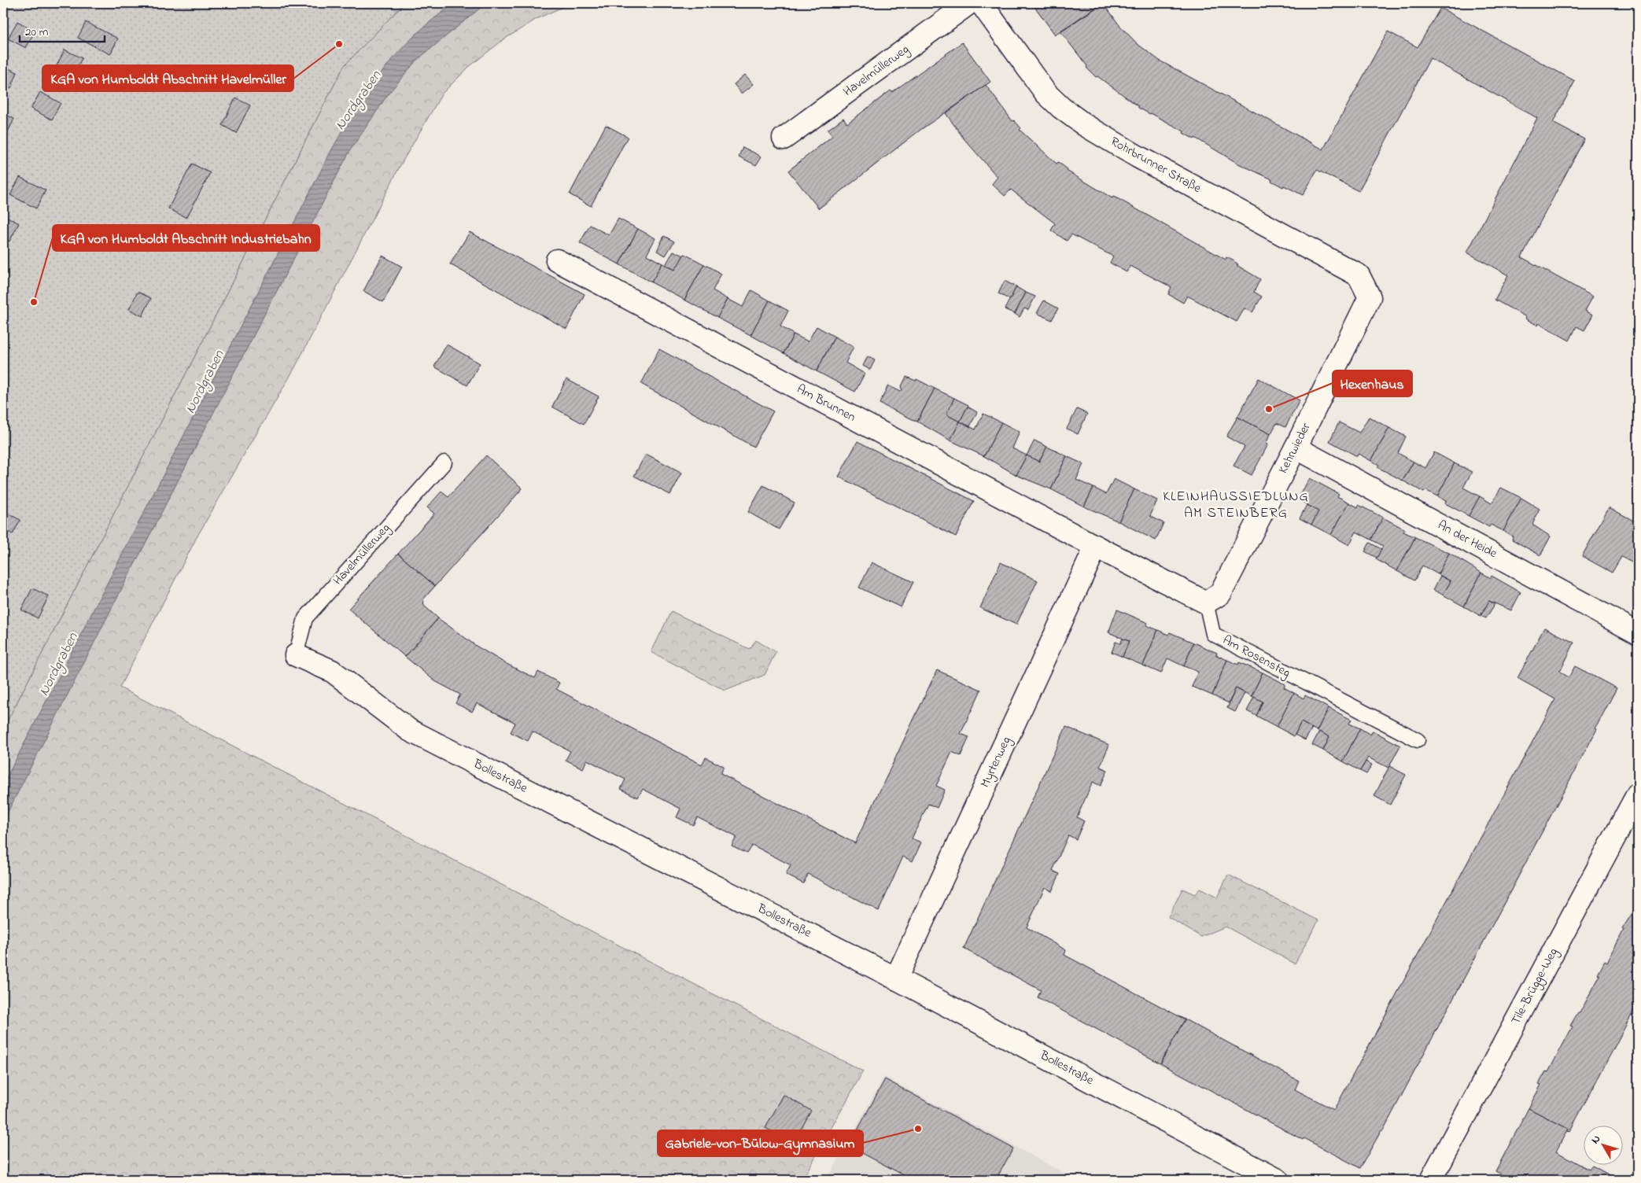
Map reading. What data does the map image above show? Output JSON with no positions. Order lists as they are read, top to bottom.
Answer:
{
  "streets": {
    "street": [
      "Havelmüllerweg",
      "Rohrbrunner Straße",
      "Am Brunnen",
      "Kehrwieder",
      "An der Heide",
      "Myrtenweg",
      "Bollestraße",
      "Tile-Brügge-Weg"
    ],
    "lane": ["Am Rosensteg"]
  },
  "crossings": [
    ["Havelmüllerweg", "Bollestraße"],
    ["Rohrbrunner Straße", "Kehrwieder"],
    ["Am Brunnen", "Myrtenweg"],
    ["Kehrwieder", "An der Heide"],
    ["Kehrwieder", "Am Rosensteg"],
    ["Myrtenweg", "Bollestraße"]
  ],
  "districts": ["KLEINHAUSSIEDLUNG AM STEINBERG"],
  "water": ["Nordgraben"],
  "places": [
    "KGA von Humboldt Abschnitt Havelmüller",
    "KGA von Humboldt Abschnitt Industriebahn",
    "Hexenhaus",
    "Gabriele-von-Bülow-Gymnasium"
  ],
  "scale_bar": "20 m",
  "north": "top left"
}
